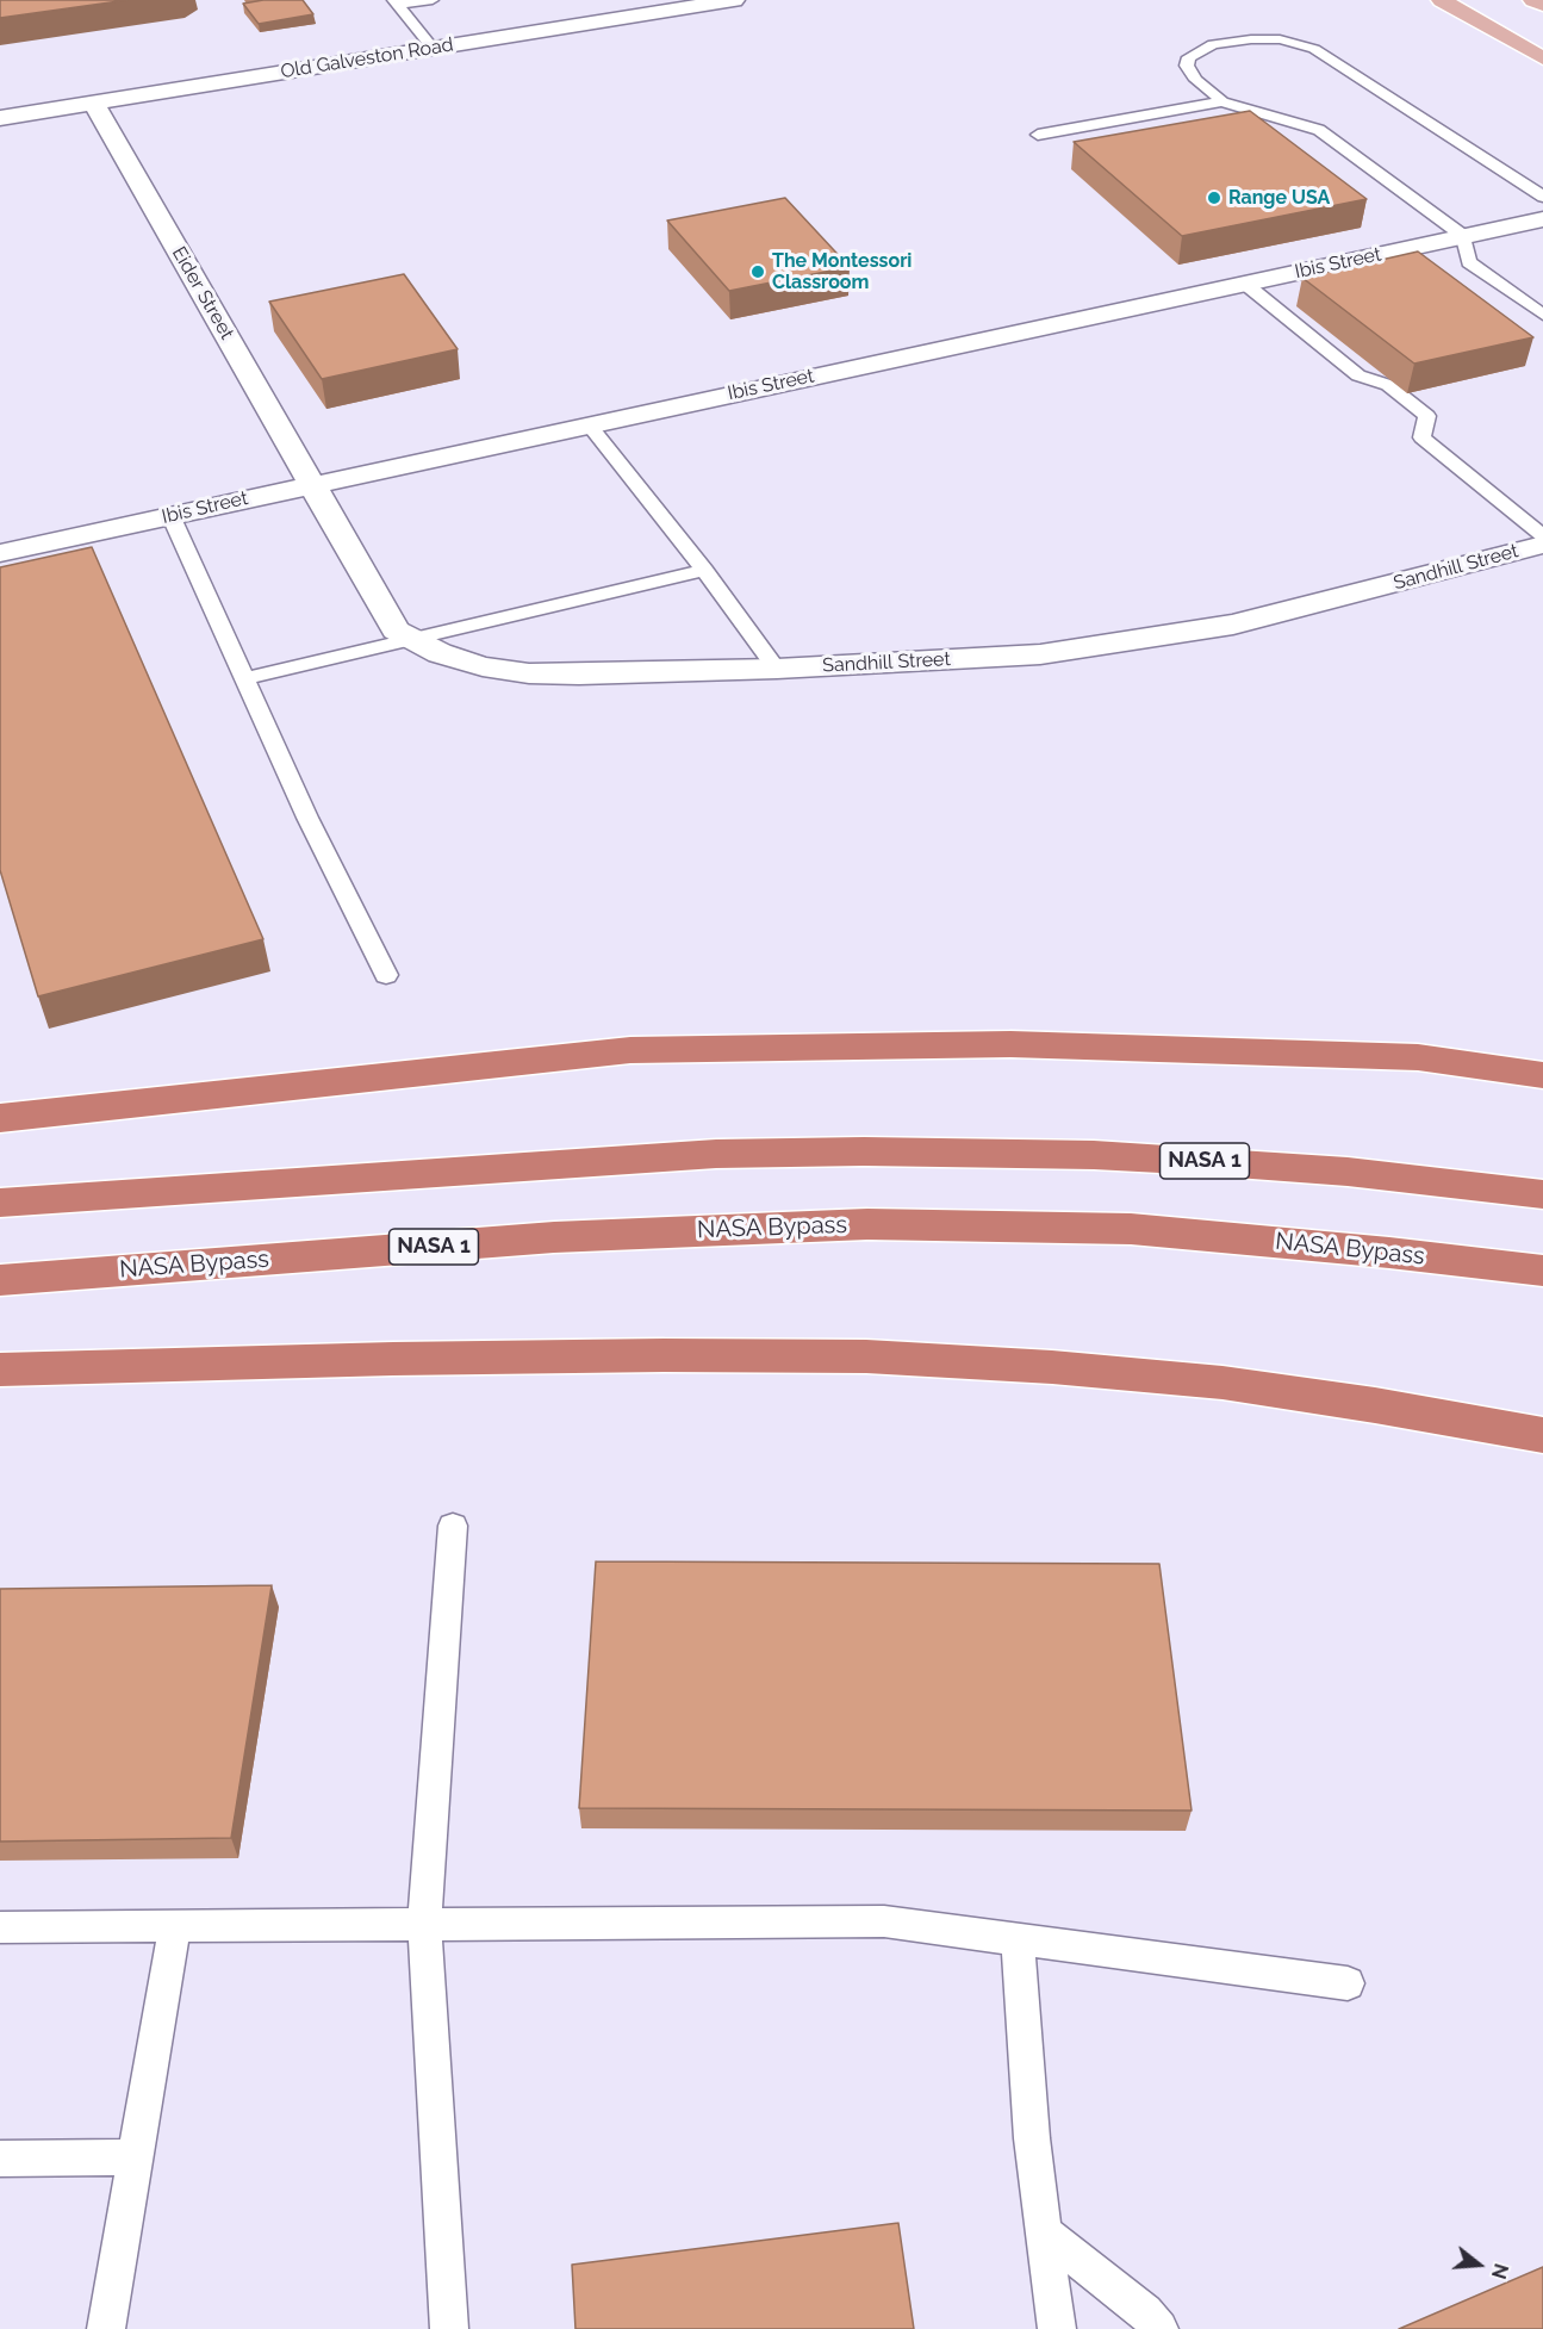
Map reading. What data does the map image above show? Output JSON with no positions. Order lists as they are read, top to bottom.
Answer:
{
  "streets": {
    "highway": ["NASA 1", "NASA Bypass"],
    "street": [
      "Old Galveston Road",
      "Ibis Street",
      "Eider Street",
      "Sandhill Street"
    ]
  },
  "crossings": [
    ["Old Galveston Road", "Eider Street"],
    ["Ibis Street", "Eider Street"],
    ["Ibis Street", "Sandhill Street"],
    ["Eider Street", "Sandhill Street"]
  ],
  "places": ["Range USA", "The Montessori Classroom"],
  "north": "right"
}
